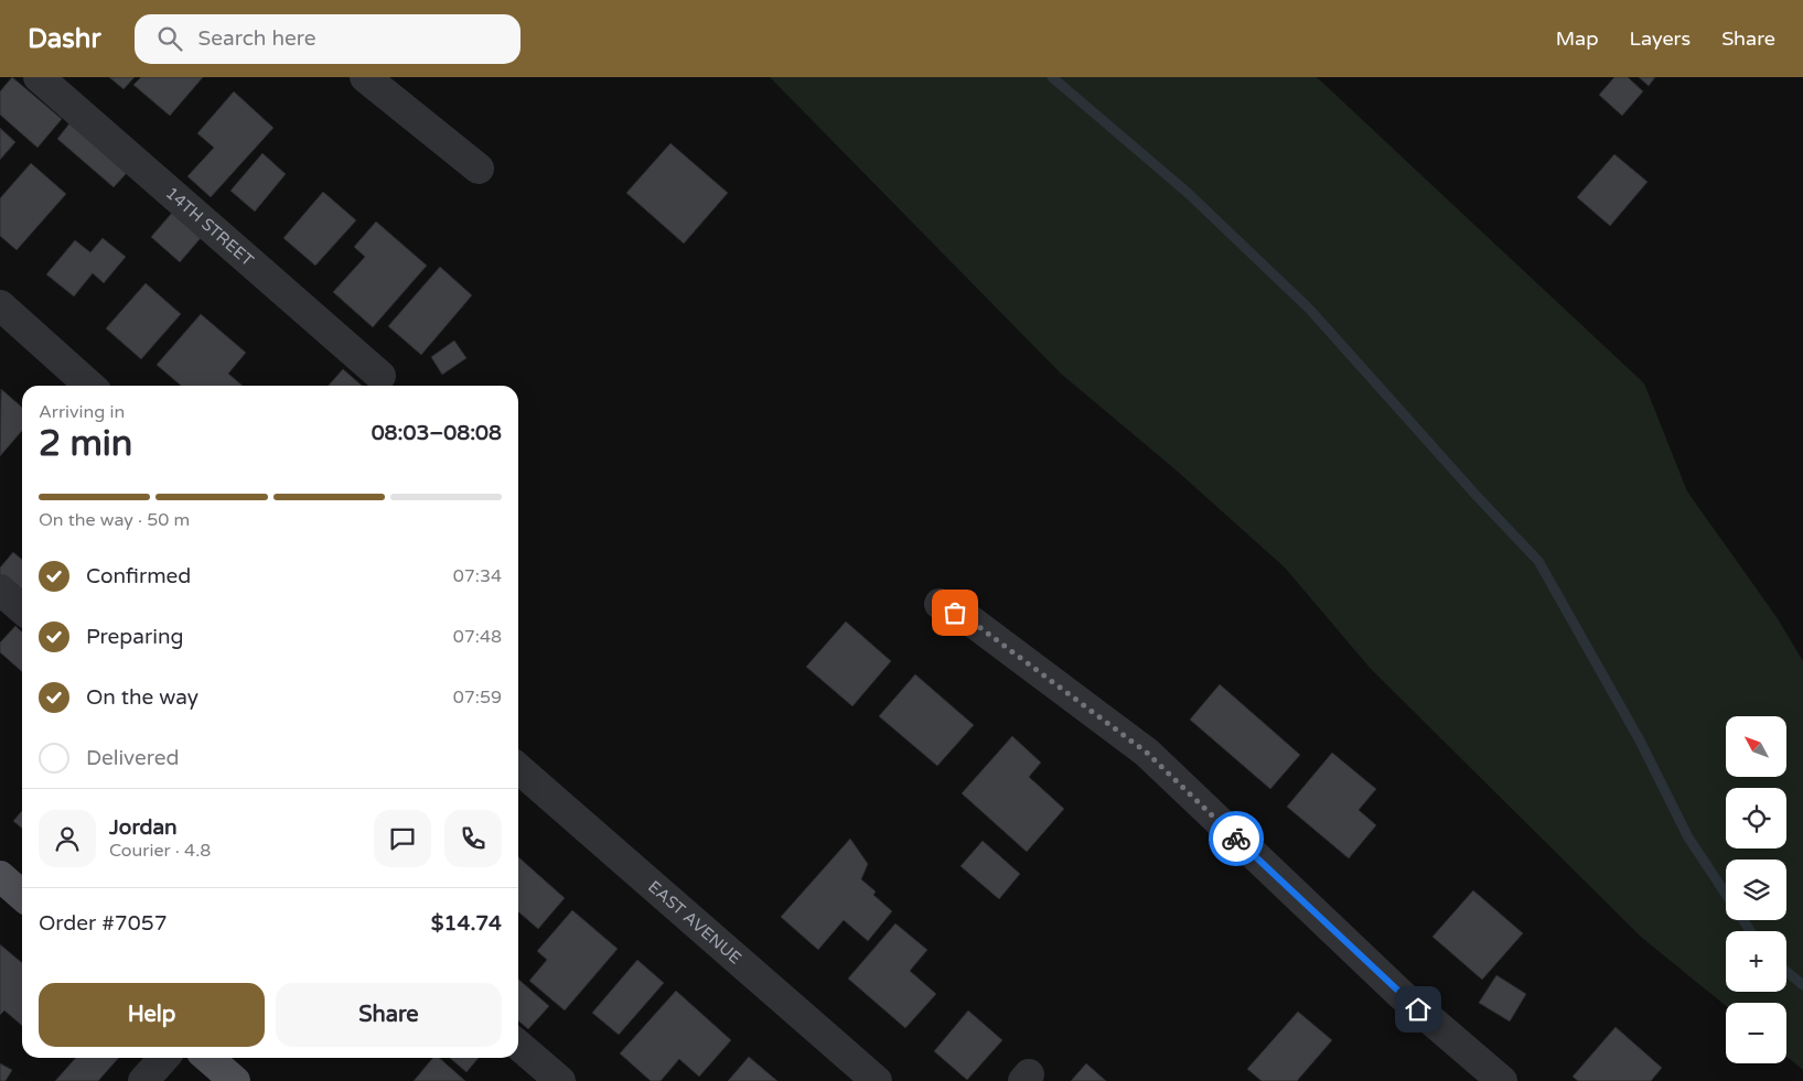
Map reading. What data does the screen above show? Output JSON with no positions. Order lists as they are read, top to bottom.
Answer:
{
  "streets": {
    "street": ["14TH STREET", "EAST AVENUE"]
  },
  "north": "top left",
  "page": {
    "header": "Dashr",
    "search": "Search here",
    "nav": ["Map", "Layers", "Share"],
    "heading": ["2 min", "Arriving in", "08:03–08:08"],
    "panel": [
      "Jordan",
      "Courier · 4.8",
      "Order #7057",
      "$14.74"
    ],
    "bar": "On the way · 50 m",
    "list": [
      ["Confirmed", "07:34"],
      ["Preparing", "07:48"],
      ["On the way", "07:59"],
      "Delivered"
    ],
    "map_buttons": ["+", "−"],
    "buttons": ["Help", "Share"]
  }
}
